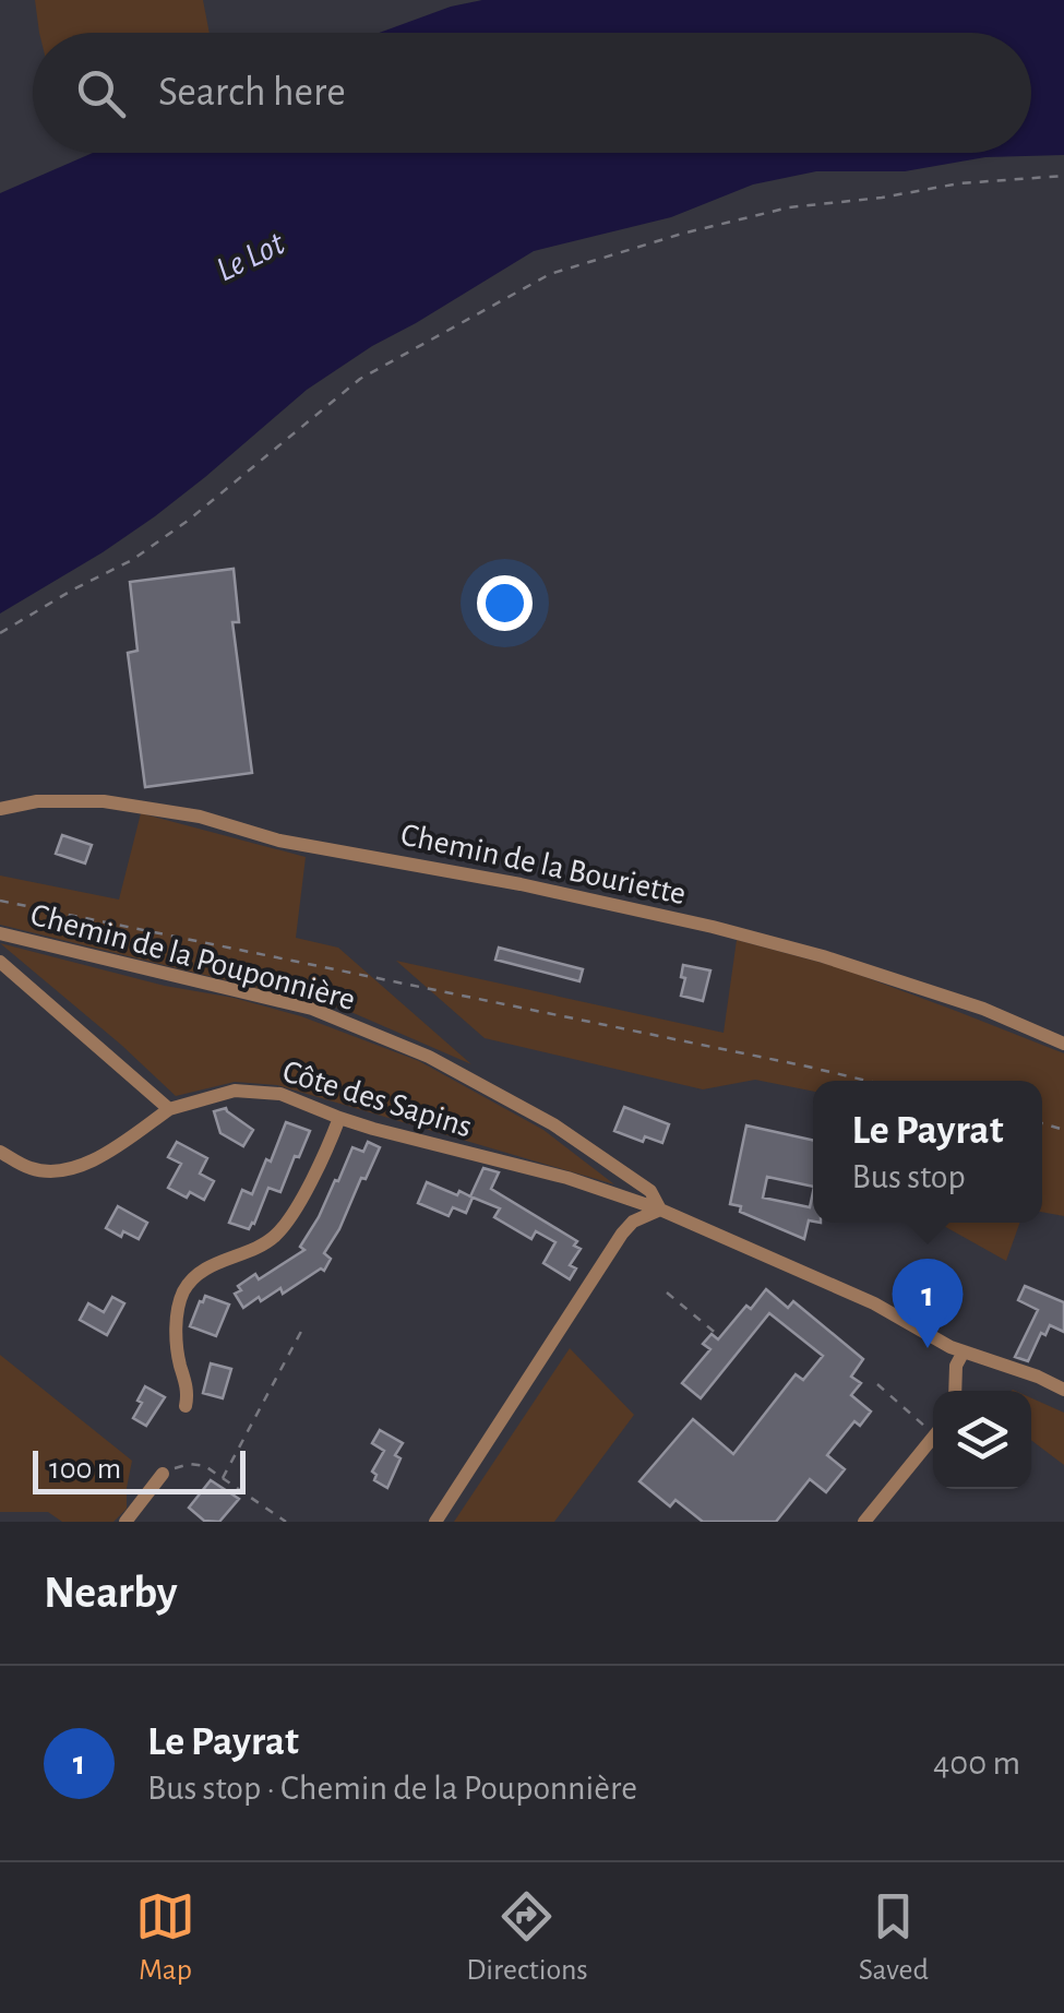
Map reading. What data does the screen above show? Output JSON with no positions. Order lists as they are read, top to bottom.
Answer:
{
  "streets": {
    "street": ["Chemin de la Bouriette", "Chemin de la Pouponnière", "Côte des Sapins"]
  },
  "crossings": [
    ["Chemin de la Pouponnière", "Côte des Sapins"]
  ],
  "water": ["Le Lot"],
  "scale_bar": "100 m",
  "page": {
    "search": "Search here",
    "popup": ["Le Payrat", "Bus stop"],
    "pins": "1",
    "scale": "100 m",
    "heading": "Nearby",
    "list": [
      {
        "mark": "1",
        "name": "Le Payrat",
        "note": "Bus stop · Chemin de la Pouponnière",
        "value": "400 m"
      }
    ],
    "nav": ["Map", "Directions", "Saved"]
  }
}
